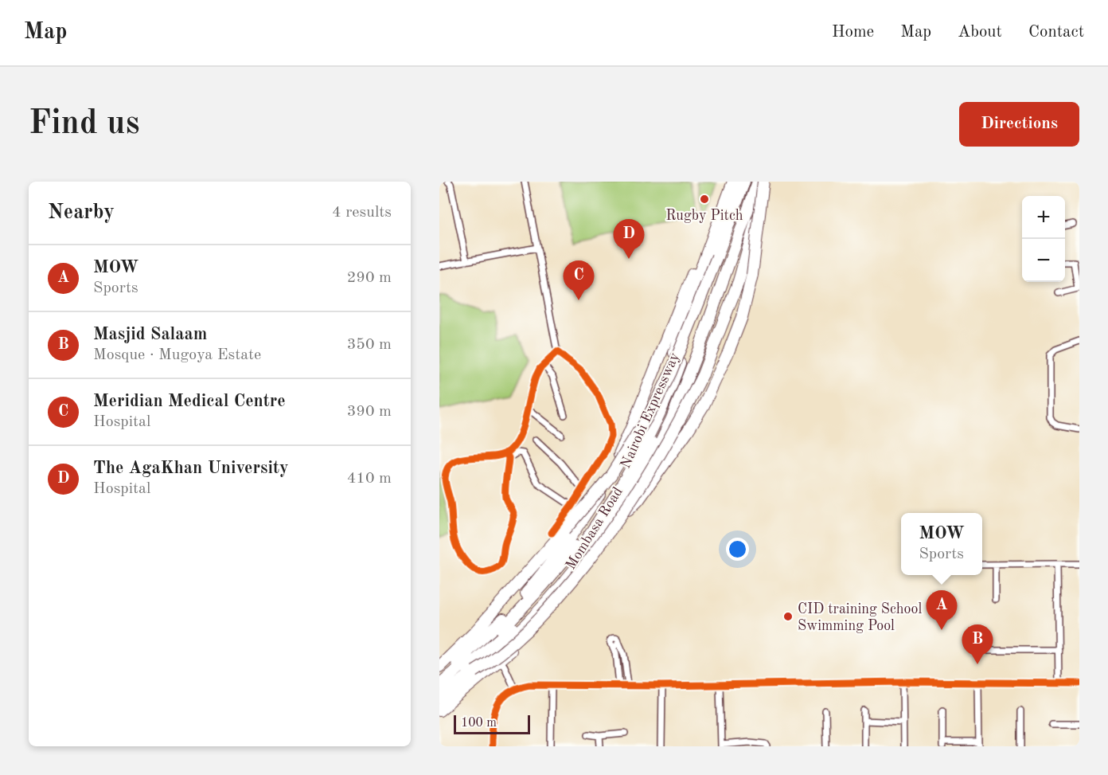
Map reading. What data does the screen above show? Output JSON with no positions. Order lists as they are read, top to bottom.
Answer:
{
  "streets": {
    "highway": ["Nairobi Expressway", "Mombasa Road"]
  },
  "crossings": [
    ["Nairobi Expressway", "Mombasa Road"]
  ],
  "places": ["Rugby Pitch", "CID training School Swimming Pool"],
  "scale_bar": "100 m",
  "page": {
    "header": "Map",
    "nav": [
      "Home",
      "Map",
      "About",
      "Contact"
    ],
    "buttons": "Directions",
    "title": "Find us",
    "heading": ["Nearby", "4 results"],
    "map_buttons": ["+", "−"],
    "pins": [
      "D",
      "C",
      "A",
      "B"
    ],
    "list": [
      {
        "mark": "A",
        "name": "MOW",
        "note": "Sports",
        "value": "290 m"
      },
      {
        "mark": "B",
        "name": "Masjid Salaam",
        "note": "Mosque · Mugoya Estate",
        "value": "350 m"
      },
      {
        "mark": "C",
        "name": "Meridian Medical Centre",
        "note": "Hospital",
        "value": "390 m"
      },
      {
        "mark": "D",
        "name": "The AgaKhan University",
        "note": "Hospital",
        "value": "410 m"
      }
    ],
    "popup": ["MOW", "Sports"],
    "scale": "100 m"
  }
}
